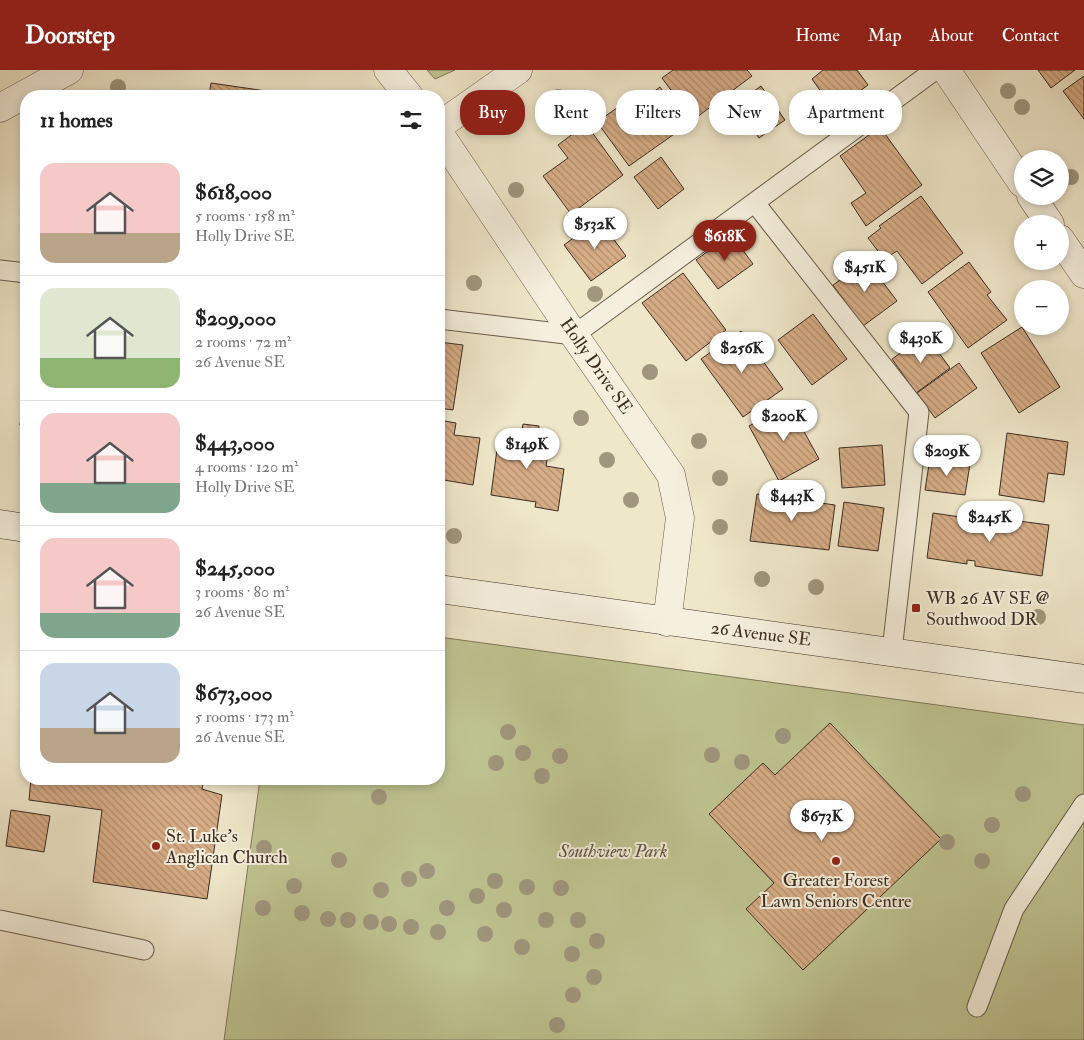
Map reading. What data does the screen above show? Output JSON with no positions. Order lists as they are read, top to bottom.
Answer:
{
  "streets": {
    "street": ["Holly Drive SE", "26 Avenue SE"]
  },
  "crossings": [
    ["Holly Drive SE", "26 Avenue SE"]
  ],
  "parks": ["Southview Park"],
  "places": {
    "transit": ["WB 26 AV SE @ Southwood DR"],
    "other": ["St. Luke's Anglican Church", "Greater Forest Lawn Seniors Centre"]
  },
  "page": {
    "header": "Doorstep",
    "nav": [
      "Home",
      "Map",
      "About",
      "Contact"
    ],
    "chip": [
      "Buy",
      "Rent",
      "Filters",
      "New",
      "Apartment"
    ],
    "heading": "11 homes",
    "map_buttons": ["+", "−"],
    "list": [
      {
        "name": "$618,000",
        "note": "5 rooms · 158 m² · Holly Drive SE"
      },
      {
        "name": "$209,000",
        "note": "2 rooms · 72 m² · 26 Avenue SE"
      },
      {
        "name": "$443,000",
        "note": "4 rooms · 120 m² · Holly Drive SE"
      },
      {
        "name": "$245,000",
        "note": "3 rooms · 80 m² · 26 Avenue SE"
      },
      {
        "name": "$673,000",
        "note": "5 rooms · 173 m² · 26 Avenue SE"
      }
    ],
    "price": [
      "$532K",
      "$618K",
      "$451K",
      "$430K",
      "$256K",
      "$200K",
      "$149K",
      "$209K",
      "$443K",
      "$245K",
      "$673K"
    ]
  }
}
